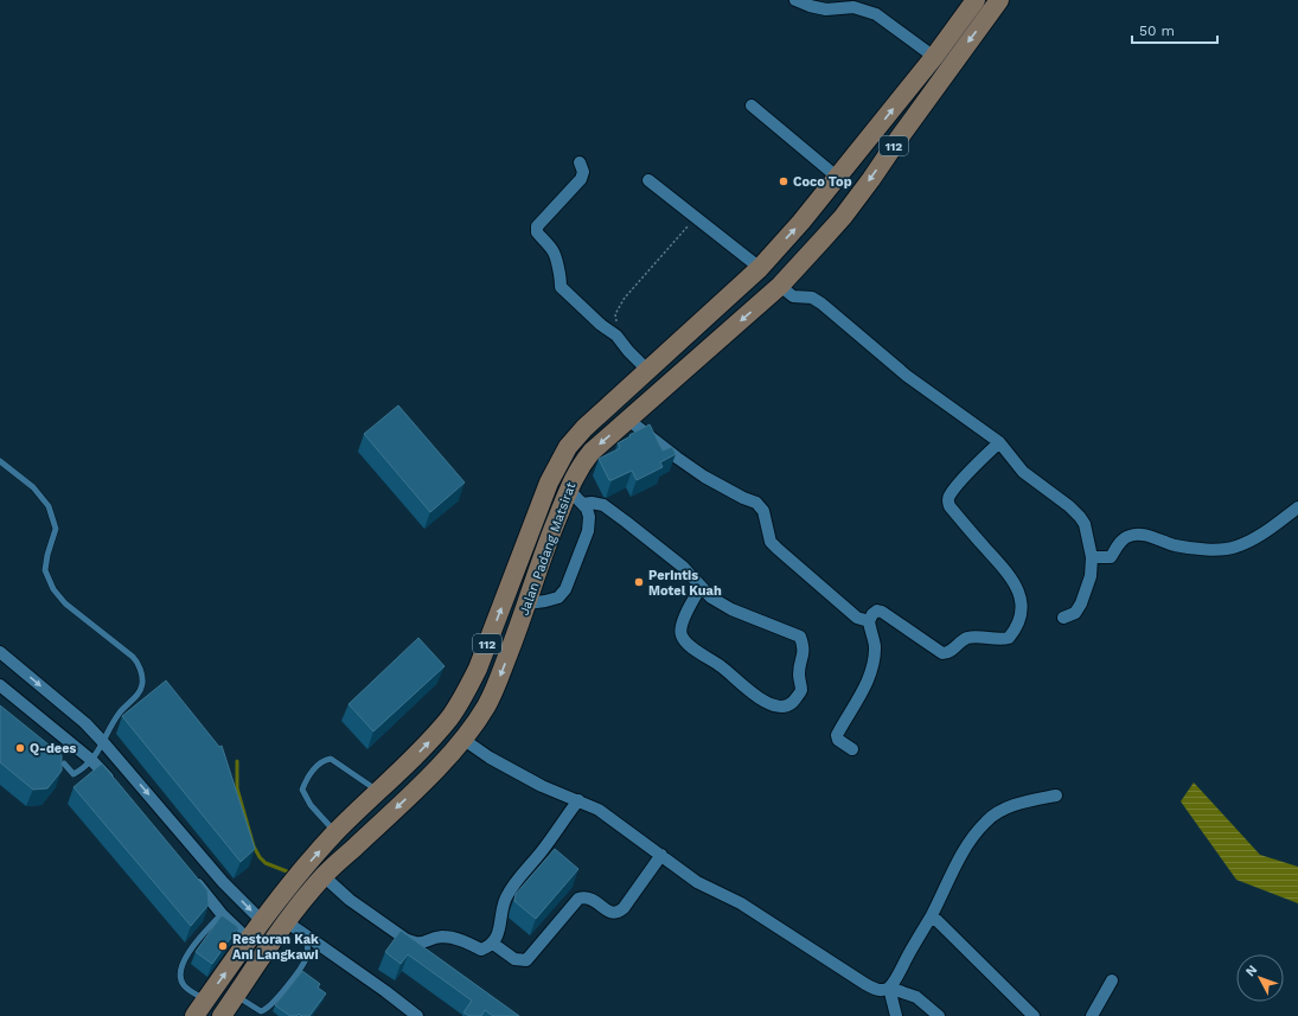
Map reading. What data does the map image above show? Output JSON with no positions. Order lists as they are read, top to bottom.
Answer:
{
  "streets": {
    "main road": ["112", "Jalan Padang Matsirat"]
  },
  "places": [
    "Coco Top",
    "Perintis Motel Kuah",
    "Q-dees",
    "Restoran Kak Ani Langkawi"
  ],
  "scale_bar": "50 m",
  "north": "top left"
}
